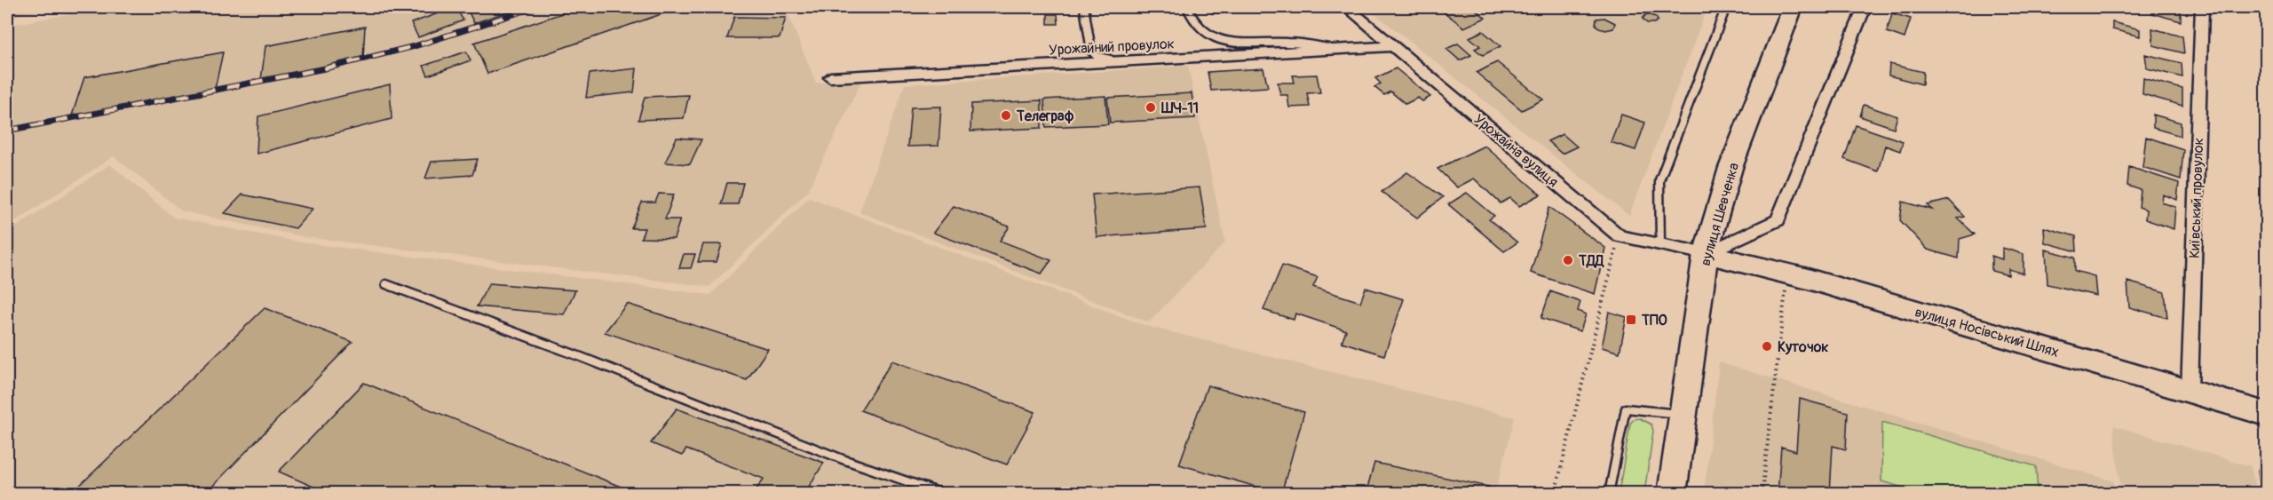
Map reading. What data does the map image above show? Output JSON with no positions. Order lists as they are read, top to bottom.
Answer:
{
  "streets": {
    "main road": ["вулиця Шевченка", "вулиця Носівський Шлях"],
    "street": ["Урожайний провулок", "Урожайна вулиця", "Київський провулок"]
  },
  "crossings": [
    ["Урожайний провулок", "Урожайна вулиця"],
    ["Урожайна вулиця", "вулиця Шевченка"],
    ["Урожайна вулиця", "вулиця Носівський Шлях"],
    ["Київський провулок", "вулиця Носівський Шлях"],
    ["вулиця Шевченка", "вулиця Носівський Шлях"]
  ],
  "places": {
    "other": [
      "ШЧ-11",
      "Телеграф",
      "ТДД",
      "Куточок"
    ],
    "transit": ["ТПО"]
  }
}
